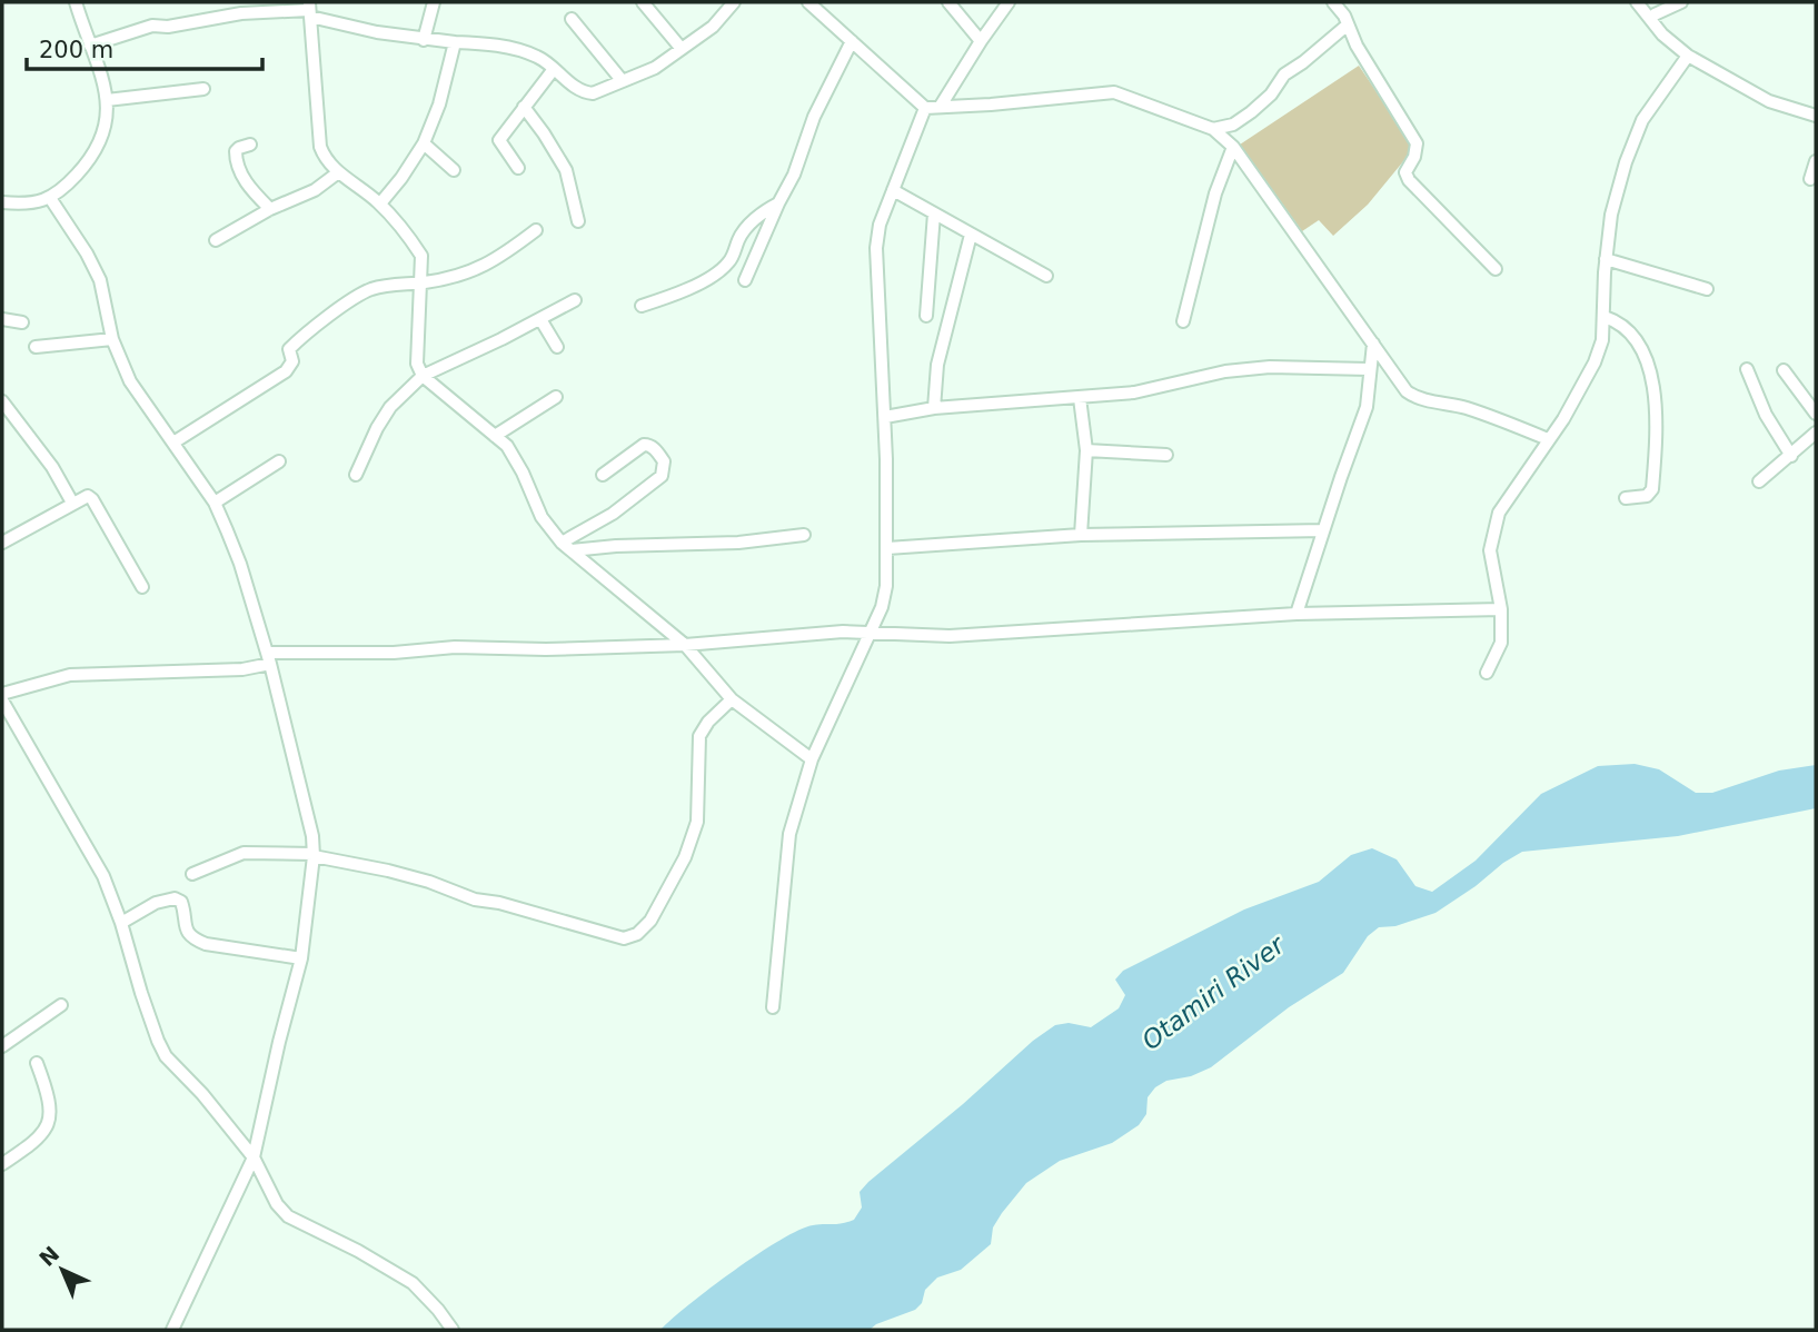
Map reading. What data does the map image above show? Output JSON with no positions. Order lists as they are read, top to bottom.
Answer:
{
  "water": ["Otamiri River"],
  "scale_bar": "200 m",
  "north": "top left"
}
